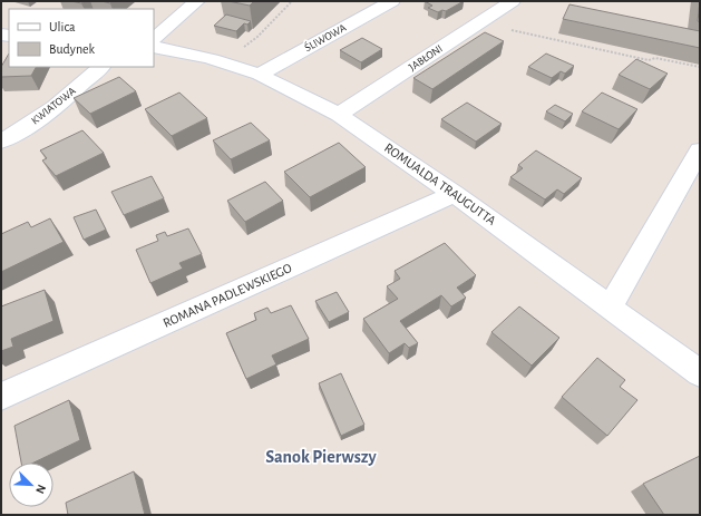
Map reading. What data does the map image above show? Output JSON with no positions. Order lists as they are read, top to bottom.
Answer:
{
  "streets": {
    "street": [
      "ŚLIWOWA",
      "JABŁONI",
      "KWIATOWA",
      "ROMUALDA TRAUGUTTA",
      "ROMANA PADLEWSKIEGO"
    ]
  },
  "crossings": [
    ["ŚLIWOWA", "ROMUALDA TRAUGUTTA"],
    ["JABŁONI", "ROMUALDA TRAUGUTTA"],
    ["ROMUALDA TRAUGUTTA", "ROMANA PADLEWSKIEGO"]
  ],
  "districts": ["Sanok Pierwszy"],
  "legend": ["Ulica", "Budynek"],
  "north": "bottom right"
}
